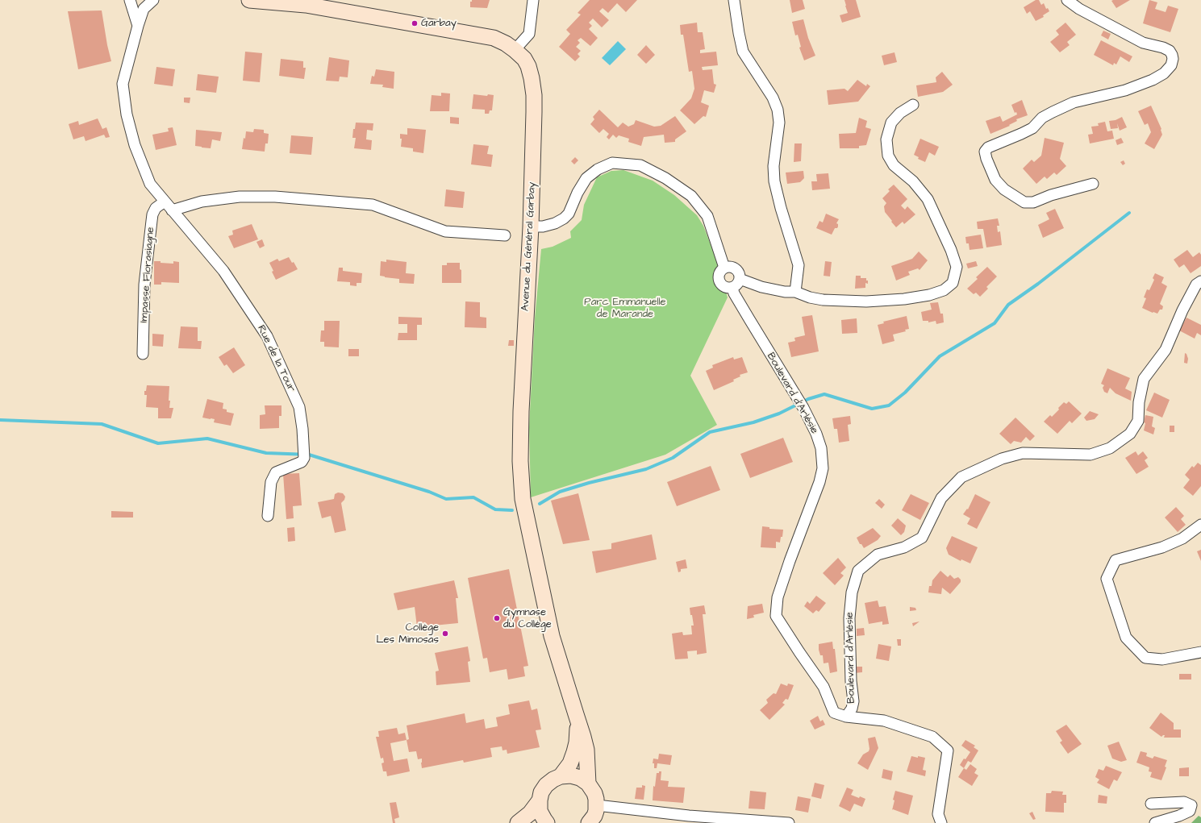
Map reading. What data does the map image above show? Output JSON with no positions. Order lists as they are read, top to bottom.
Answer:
{
  "streets": {
    "main road": ["Avenue du Général Garbay"],
    "street": ["Impasse Florasiagne", "Rue de la Tour", "Boulevard d'Arlésie"]
  },
  "crossings": [
    ["Impasse Florasiagne", "Rue de la Tour"]
  ],
  "parks": ["Parc Emmanuelle de Marande"],
  "places": ["Garbay", "Gymnase du Collège", "Collège Les Mimosas"]
}
